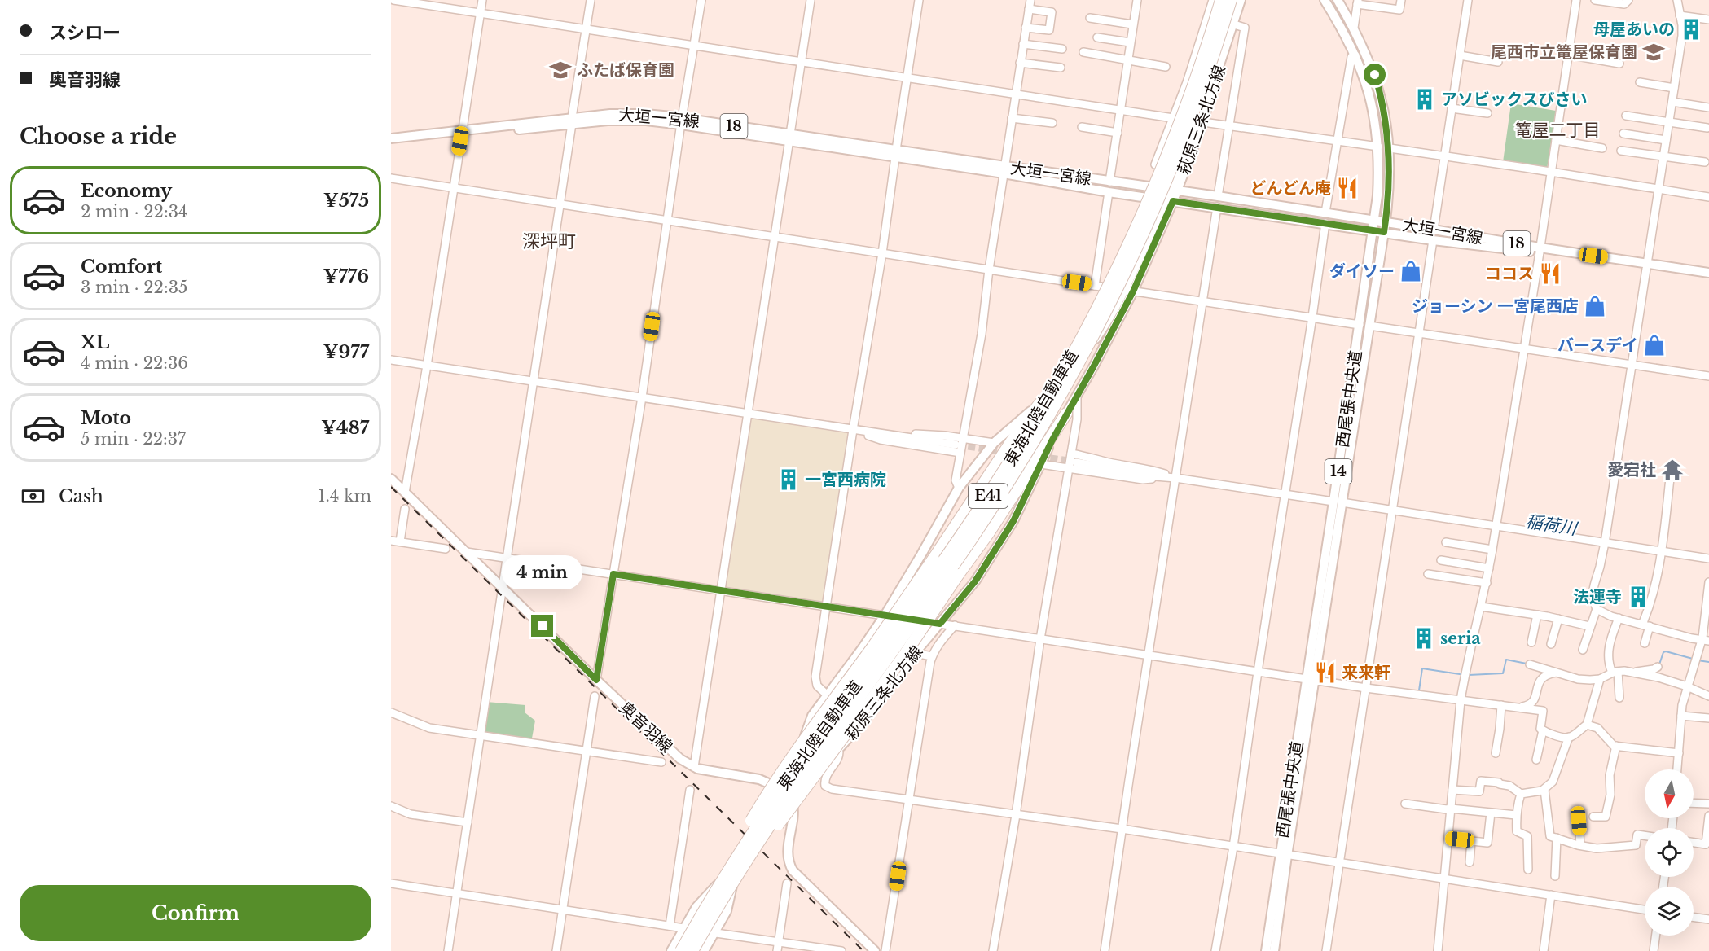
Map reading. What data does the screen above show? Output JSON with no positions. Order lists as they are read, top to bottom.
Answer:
{
  "streets": {
    "highway": ["東海北陸自動車道", "E41"],
    "main road": [
      "大垣一宮線",
      "萩原三条北方線",
      "18",
      "西尾張中央道",
      "14",
      "奥音羽線"
    ]
  },
  "crossings": [
    ["大垣一宮線", "萩原三条北方線"],
    ["大垣一宮線", "西尾張中央道"],
    ["萩原三条北方線", "東海北陸自動車道"],
    ["萩原三条北方線", "奥音羽線"]
  ],
  "districts": ["篭屋二丁目", "深坪町"],
  "water": ["稲荷川"],
  "places": {
    "building": [
      "母屋あいの",
      "アソビックスびさい",
      "一宮西病院",
      "法運寺",
      "seria"
    ],
    "school or university": ["尾西市立篭屋保育園", "ふたば保育園"],
    "restaurant": ["どんどん庵", "ココス", "来来軒"],
    "shop": ["ダイソー", "ジョーシン 一宮尾西店", "バースデイ"],
    "temple": ["愛宕社"]
  },
  "north": "bottom",
  "page": {
    "banner": ["スシロー", "奥音羽線"],
    "heading": "Choose a ride",
    "list": [
      {
        "name": "Economy",
        "note": "2 min · 22:34",
        "value": "¥575"
      },
      {
        "name": "Comfort",
        "note": "3 min · 22:35",
        "value": "¥776"
      },
      {
        "name": "XL",
        "note": "4 min · 22:36",
        "value": "¥977"
      },
      {
        "name": "Moto",
        "note": "5 min · 22:37",
        "value": "¥487"
      }
    ],
    "pay": ["Cash", "1.4 km"],
    "bubble": "4 min",
    "buttons": "Confirm"
  }
}
